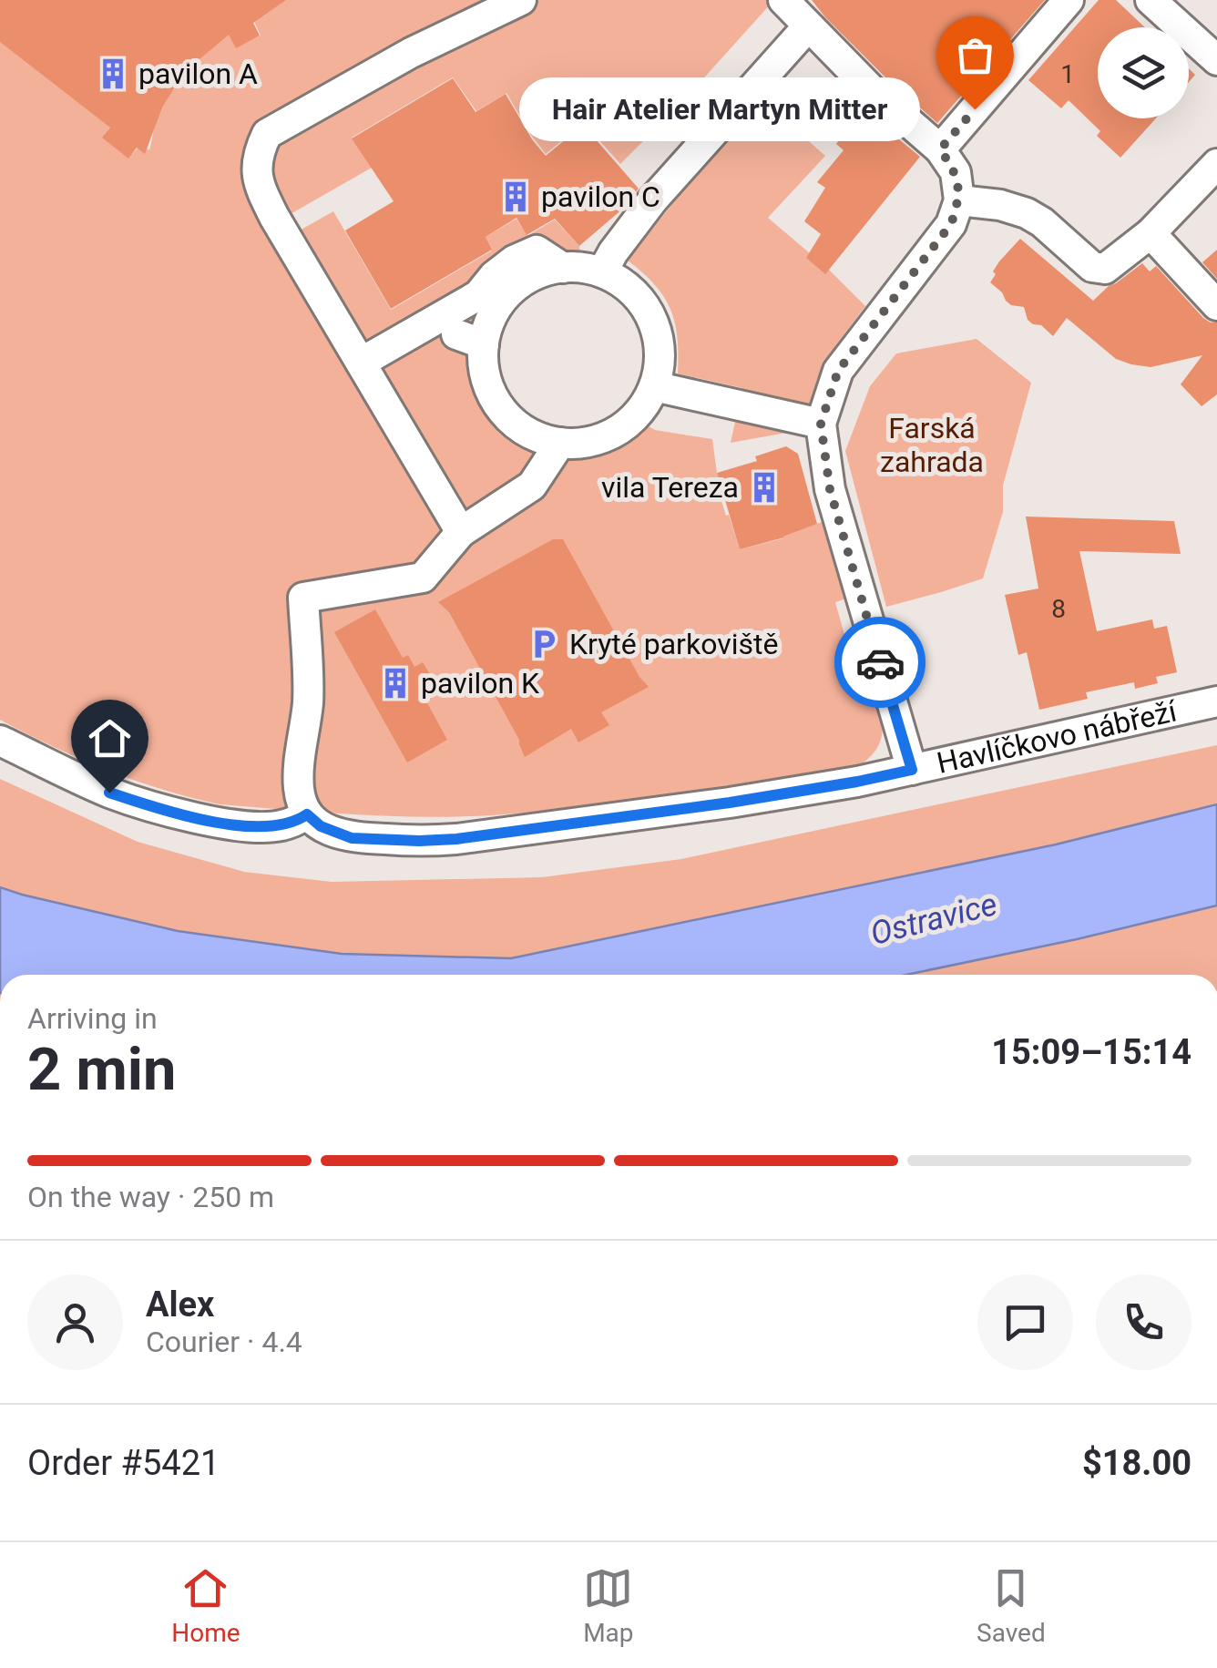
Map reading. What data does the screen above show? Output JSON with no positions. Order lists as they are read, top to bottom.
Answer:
{
  "streets": {
    "street": ["Havlíčkovo nábřeží"]
  },
  "water": ["Ostravice"],
  "parks": ["Farská zahrada"],
  "places": {
    "building": [
      "pavilon A",
      "pavilon C",
      "vila Tereza",
      "pavilon K"
    ],
    "other": ["Hair Atelier Martyn Mitter"],
    "parking": ["Kryté parkoviště"]
  },
  "house_numbers": ["1", "8"],
  "page": {
    "bubble": "Hair Atelier Martyn Mitter",
    "heading": ["2 min", "Arriving in", "15:09–15:14"],
    "panel": [
      "Alex",
      "Courier · 4.4",
      "Order #5421",
      "$18.00"
    ],
    "bar": "On the way · 250 m",
    "tabs": ["Home", "Map", "Saved"]
  }
}
